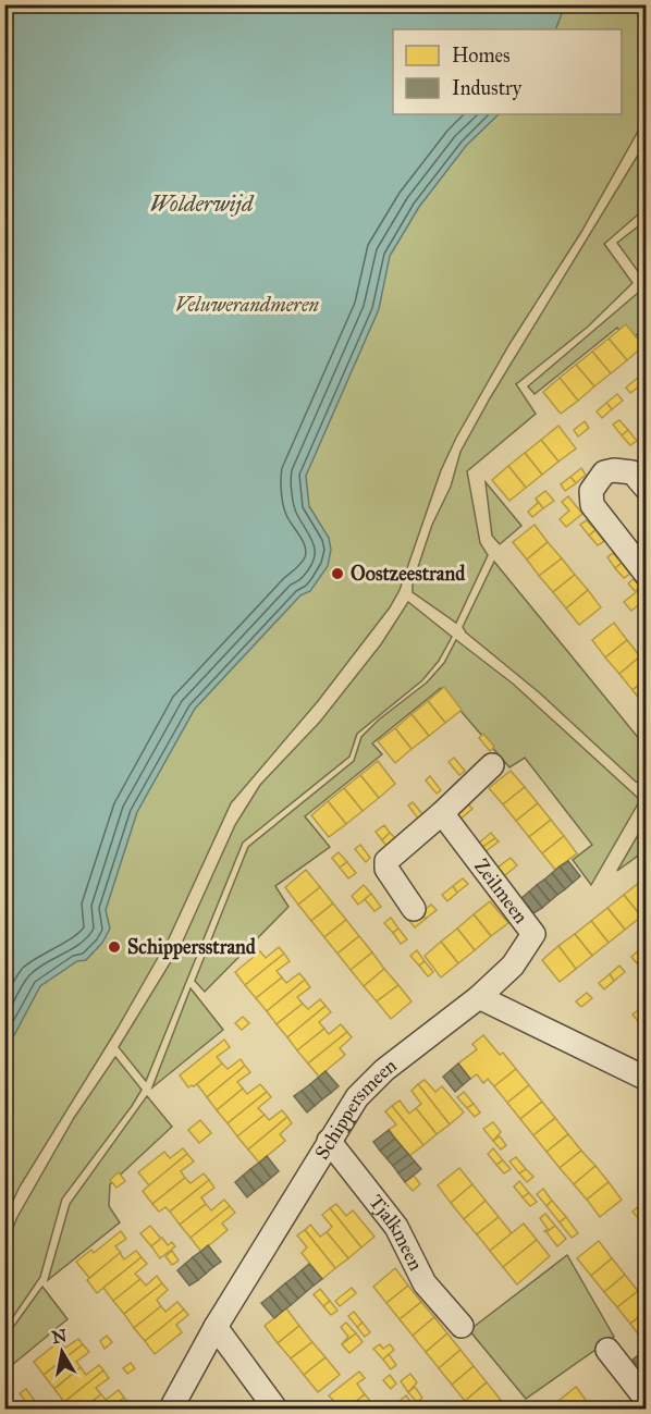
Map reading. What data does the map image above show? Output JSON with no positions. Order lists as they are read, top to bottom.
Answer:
{
  "streets": {
    "street": ["Zeilmeen", "Schippersmeen", "Tjalkmeen"]
  },
  "crossings": [
    ["Zeilmeen", "Schippersmeen"],
    ["Schippersmeen", "Tjalkmeen"]
  ],
  "water": ["Wolderwijd"],
  "parks": ["Veluwerandmeren"],
  "places": ["Oostzeestrand", "Schippersstrand"],
  "legend": ["Homes", "Industry"],
  "north": "top"
}
